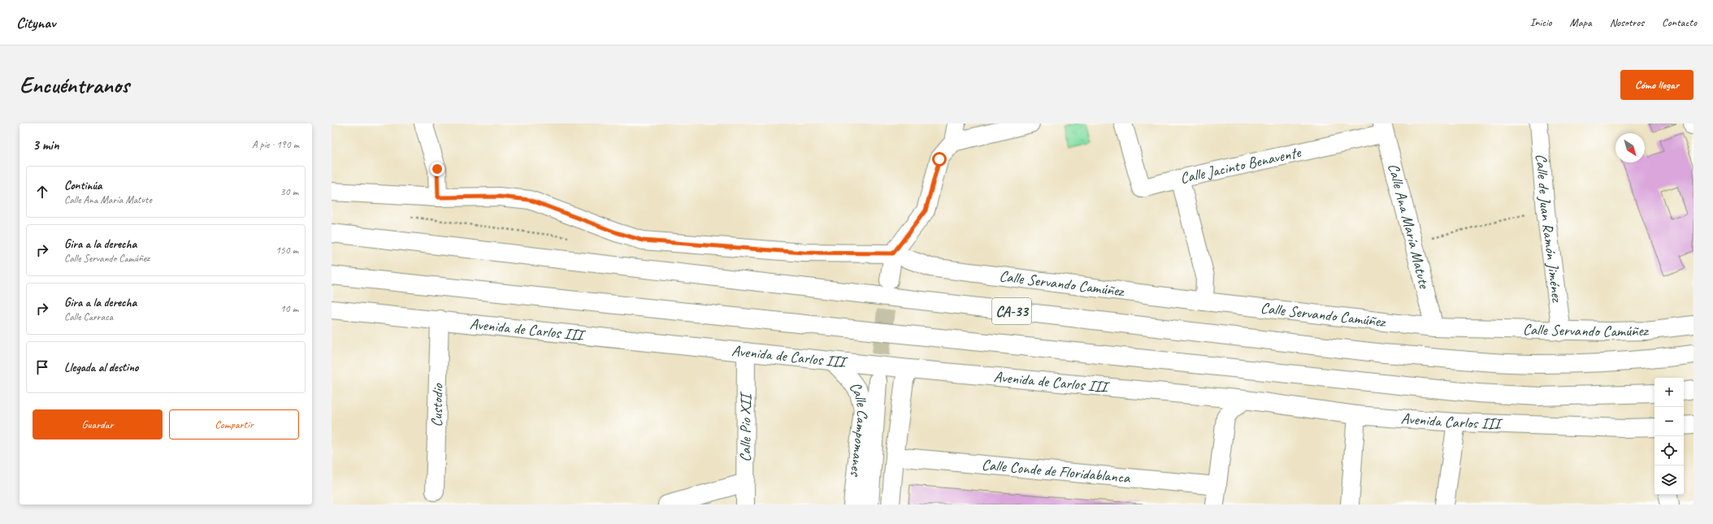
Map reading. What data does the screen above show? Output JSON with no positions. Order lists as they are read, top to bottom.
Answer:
{
  "streets": {
    "main road": [
      "Calle Jacinto Benavente",
      "Calle Ana María Matute",
      "Calle de Juan Ramón Jiménez",
      "Calle Servando Camúñez",
      "CA-33",
      "Avenida de Carlos III",
      "Custodio",
      "Avenida Carlos III",
      "Calle Pio XII",
      "Calle Campomanes",
      "Calle Conde de Floridablanca"
    ]
  },
  "crossings": [
    ["Calle Jacinto Benavente", "Calle Ana María Matute"],
    ["Calle Jacinto Benavente", "Calle Servando Camúñez"],
    ["Calle Ana María Matute", "Calle Servando Camúñez"],
    ["Calle de Juan Ramón Jiménez", "Calle Servando Camúñez"],
    ["Avenida de Carlos III", "Custodio"],
    ["Avenida de Carlos III", "Avenida Carlos III"],
    ["Avenida de Carlos III", "Calle Pio XII"],
    ["Avenida de Carlos III", "Calle Campomanes"]
  ],
  "north": "bottom right",
  "page": {
    "header": "Citynav",
    "nav": [
      "Inicio",
      "Mapa",
      "Nosotros",
      "Contacto"
    ],
    "buttons": [
      "Cómo llegar",
      ["Guardar", "Compartir"]
    ],
    "title": "Encuéntranos",
    "heading": ["3 min", "A pie · 190 m"],
    "list": [
      ["Continúa", "Calle Ana María Matute", "30 m"],
      ["Gira a la derecha", "Calle Servando Camúñez", "150 m"],
      ["Gira a la derecha", "Calle Carraca", "10 m"],
      "Llegada al destino"
    ],
    "map_buttons": ["+", "−"]
  }
}
